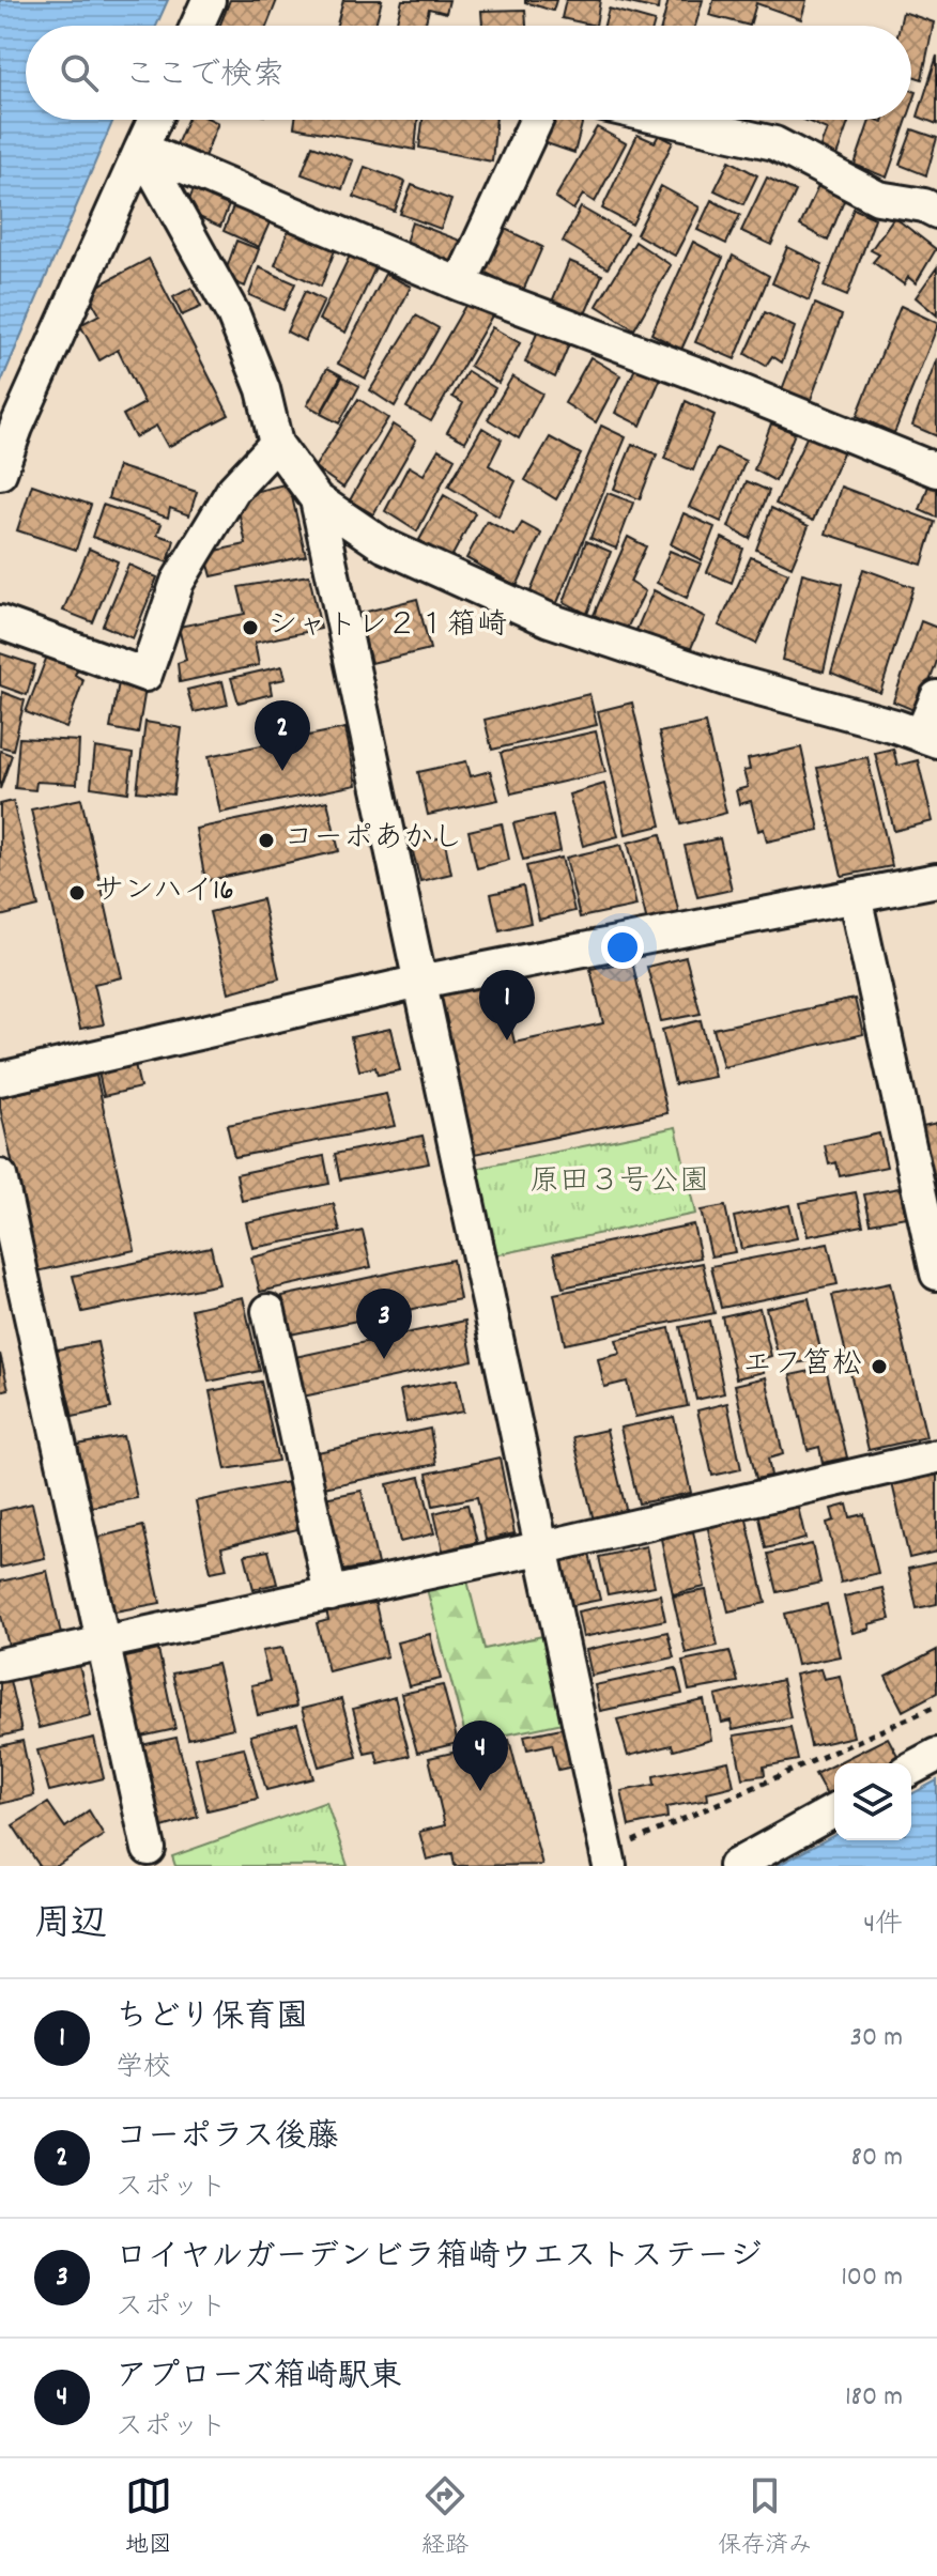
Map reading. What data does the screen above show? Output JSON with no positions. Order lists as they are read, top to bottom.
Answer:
{
  "parks": ["原田３号公園"],
  "places": [
    "シャトレ２１箱崎",
    "コーポあかし",
    "サンハイ16",
    "エフ筥松"
  ],
  "page": {
    "search": "ここで検索",
    "pins": [
      "2",
      "1",
      "3",
      "4"
    ],
    "heading": ["周辺", "4件"],
    "list": [
      {
        "mark": "1",
        "name": "ちどり保育園",
        "note": "学校",
        "value": "30 m"
      },
      {
        "mark": "2",
        "name": "コーポラス後藤",
        "note": "スポット",
        "value": "80 m"
      },
      {
        "mark": "3",
        "name": "ロイヤルガーデンビラ箱崎ウエストステージ",
        "note": "スポット",
        "value": "100 m"
      },
      {
        "mark": "4",
        "name": "アプローズ箱崎駅東",
        "note": "スポット",
        "value": "180 m"
      }
    ],
    "nav": ["地図", "経路", "保存済み"]
  }
}
